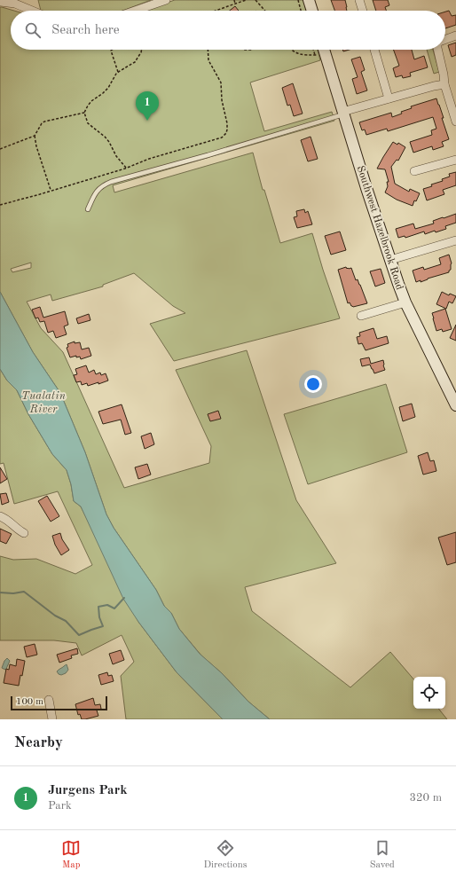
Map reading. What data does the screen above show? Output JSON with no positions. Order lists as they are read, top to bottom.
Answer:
{
  "streets": {
    "street": ["Southwest Hazelbrook Road"]
  },
  "water": ["Tualatin River"],
  "scale_bar": "100 m",
  "page": {
    "search": "Search here",
    "pins": "1",
    "scale": "100 m",
    "heading": "Nearby",
    "list": [
      {
        "mark": "1",
        "name": "Jurgens Park",
        "note": "Park",
        "value": "320 m"
      }
    ],
    "nav": ["Map", "Directions", "Saved"]
  }
}
